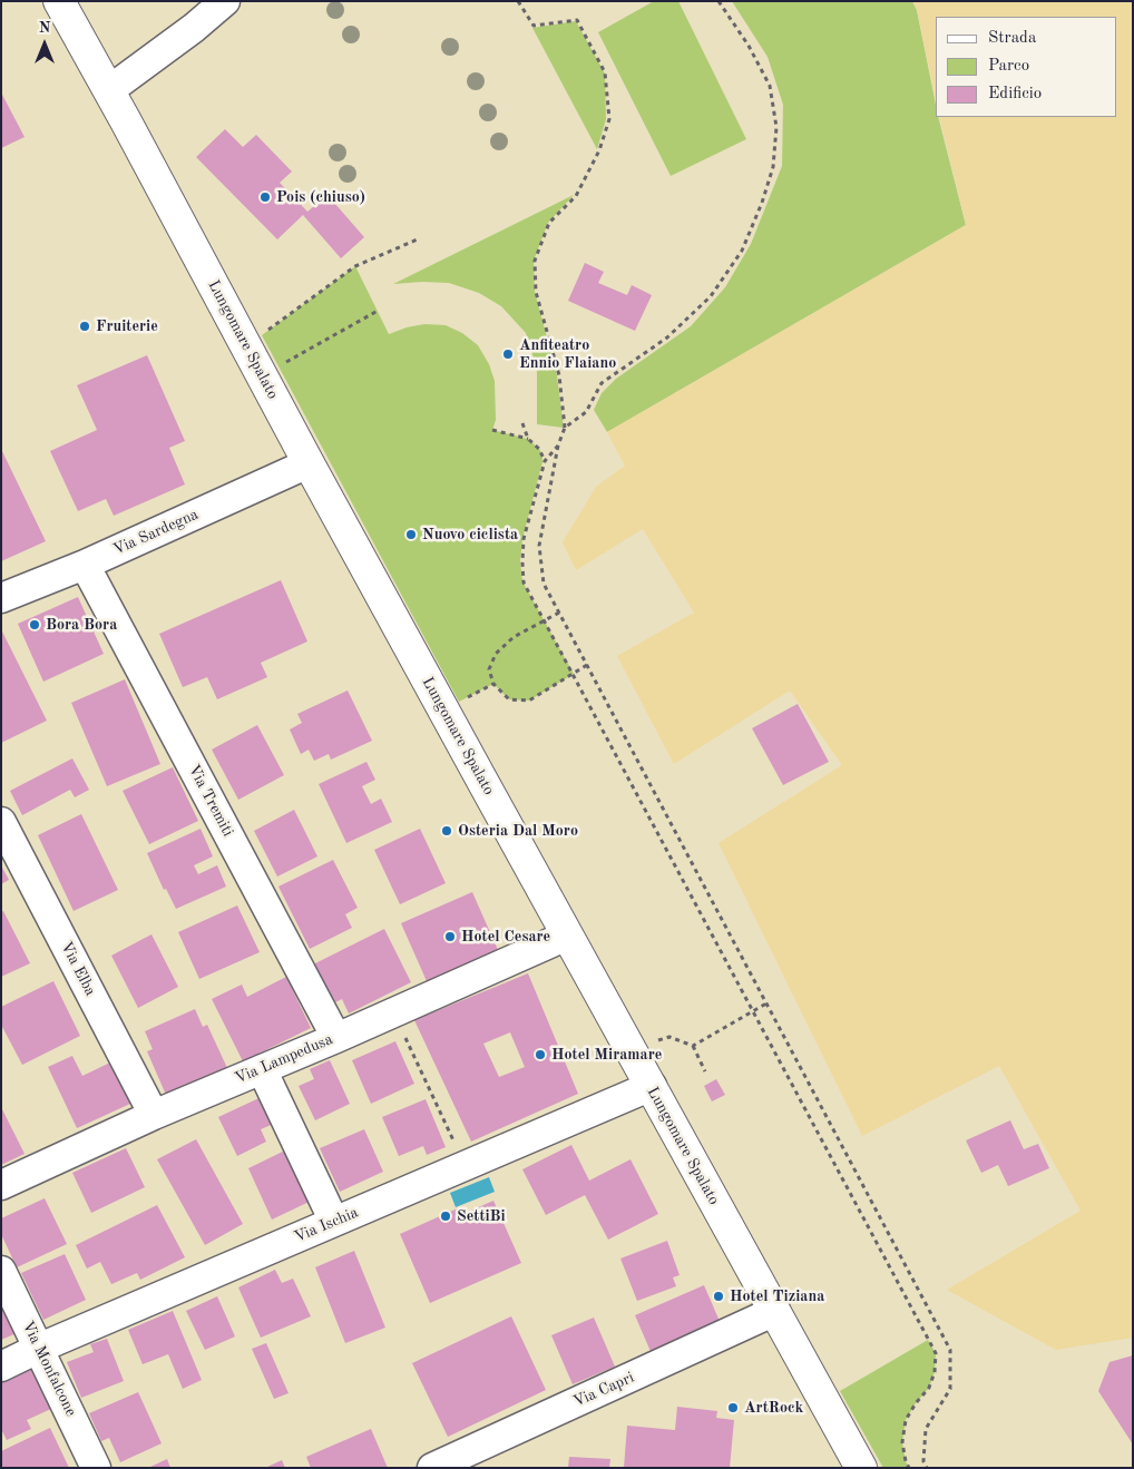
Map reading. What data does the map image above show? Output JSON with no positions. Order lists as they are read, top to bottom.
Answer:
{
  "streets": {
    "street": [
      "Lungomare Spalato",
      "Via Sardegna",
      "Via Tremiti",
      "Via Elba",
      "Via Lampedusa",
      "Via Ischia",
      "Via Monfalcone",
      "Via Capri"
    ]
  },
  "crossings": [
    ["Lungomare Spalato", "Via Sardegna"],
    ["Lungomare Spalato", "Via Lampedusa"],
    ["Lungomare Spalato", "Via Ischia"],
    ["Lungomare Spalato", "Via Capri"],
    ["Via Sardegna", "Via Tremiti"],
    ["Via Tremiti", "Via Lampedusa"],
    ["Via Elba", "Via Lampedusa"],
    ["Via Ischia", "Via Monfalcone"]
  ],
  "places": [
    "Pois (chiuso)",
    "Fruiterie",
    "Anfiteatro Ennio Flaiano",
    "Nuovo ciclista",
    "Bora Bora",
    "Osteria Dal Moro",
    "Hotel Cesare",
    "Hotel Miramare",
    "SettiBi",
    "Hotel Tiziana",
    "ArtRock"
  ],
  "legend": ["Strada", "Parco", "Edificio"],
  "north": "top"
}
